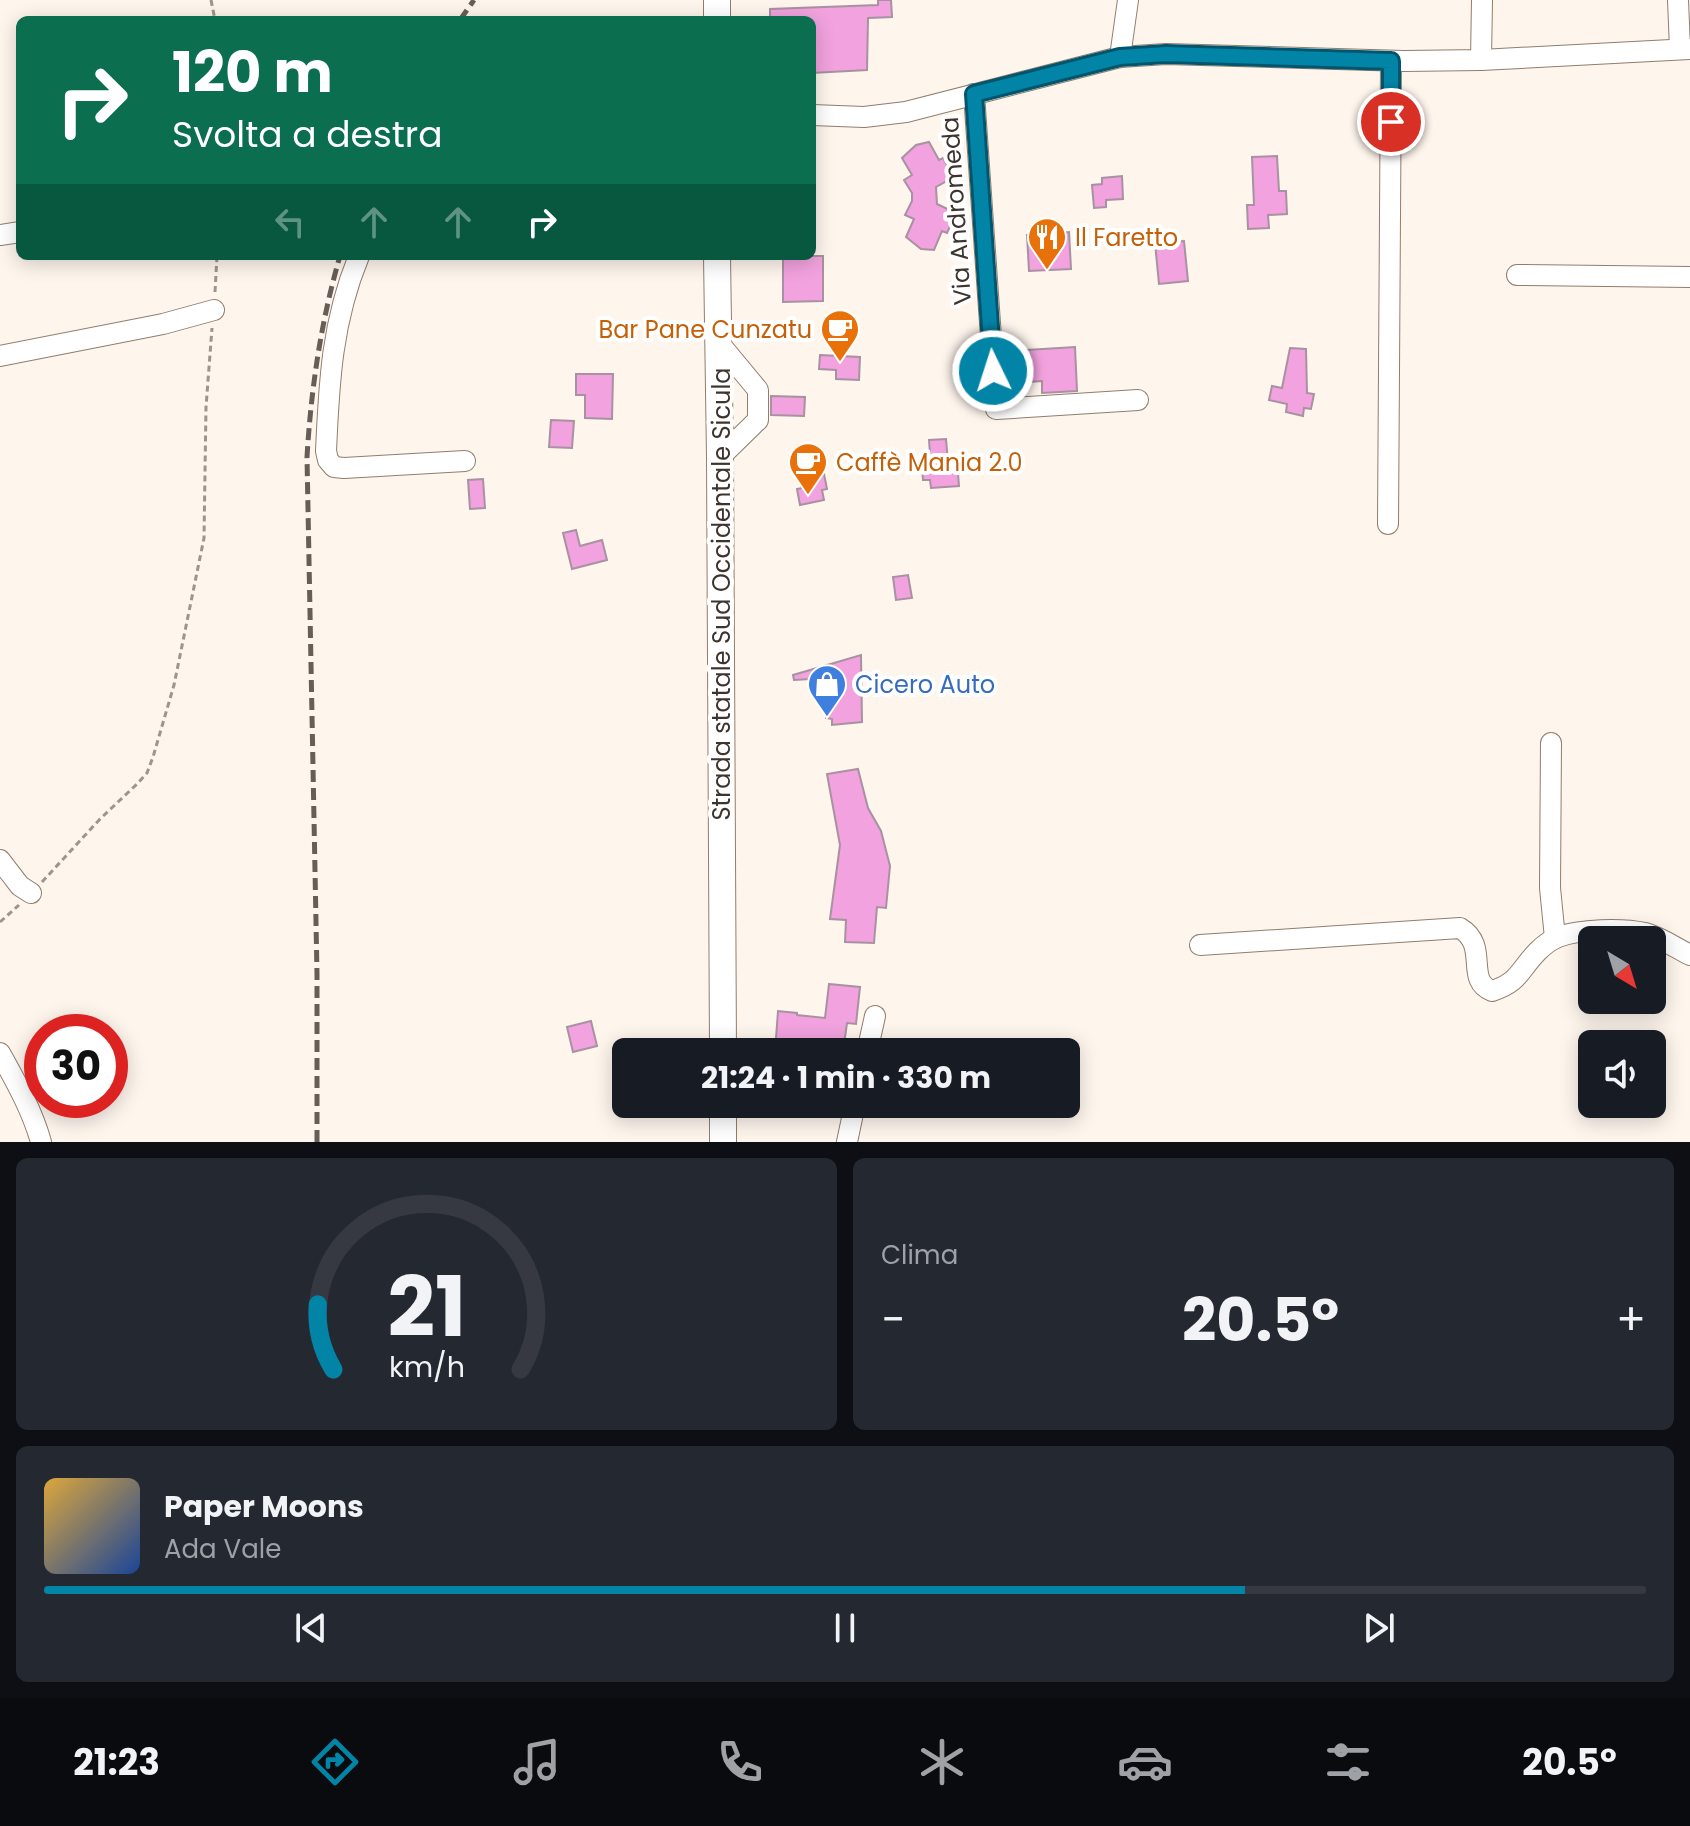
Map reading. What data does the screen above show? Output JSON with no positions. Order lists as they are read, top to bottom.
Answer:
{
  "streets": {
    "main road": ["Strada statale Sud Occidentale Sicula"],
    "street": ["Via Andromeda"]
  },
  "places": {
    "restaurant": ["Il Faretto"],
    "cafe": ["Bar Pane Cunzatu", "Caffè Mania 2.0"],
    "shop": ["Cicero Auto"]
  },
  "north": "bottom right",
  "page": {
    "turn": ["120 m", "Svolta a destra"],
    "limit": "30",
    "trip": "21:24 · 1 min · 330 m",
    "tile": "Clima",
    "heat": ["−", "20.5°", "+"],
    "song": ["Paper Moons", "Ada Vale"],
    "tabs": ["21:23", "20.5°"],
    "gauge": ["21", "km/h"]
  }
}
